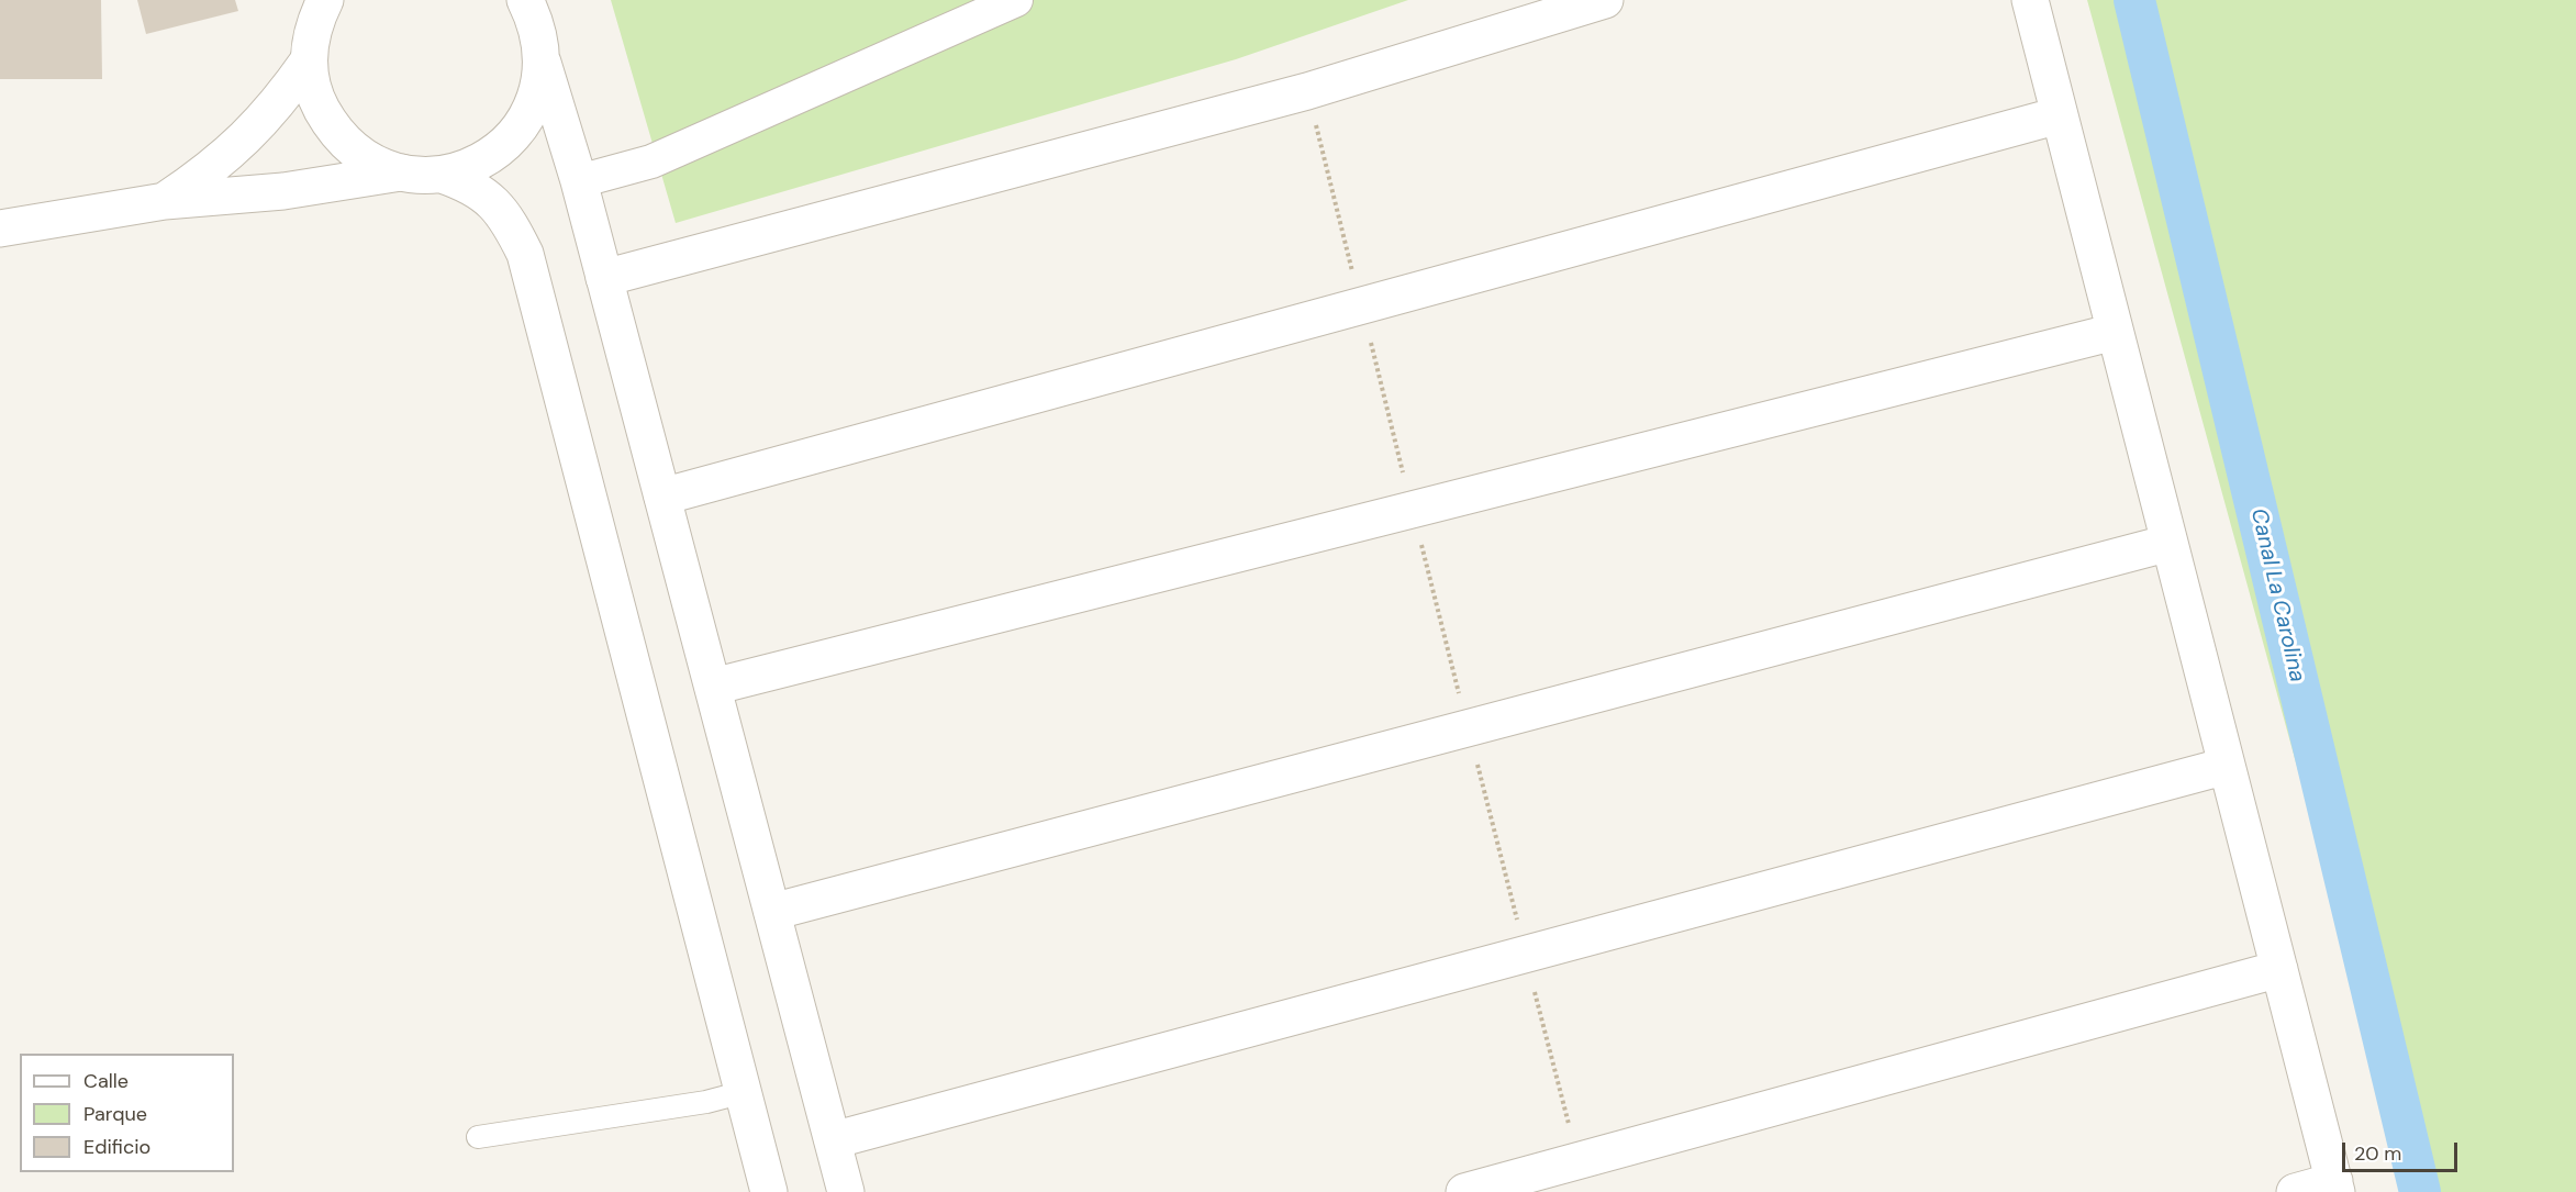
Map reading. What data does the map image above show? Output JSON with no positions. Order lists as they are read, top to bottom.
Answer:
{
  "water": ["Canal La Carolina"],
  "legend": ["Calle", "Parque", "Edificio"],
  "scale_bar": "20 m"
}
